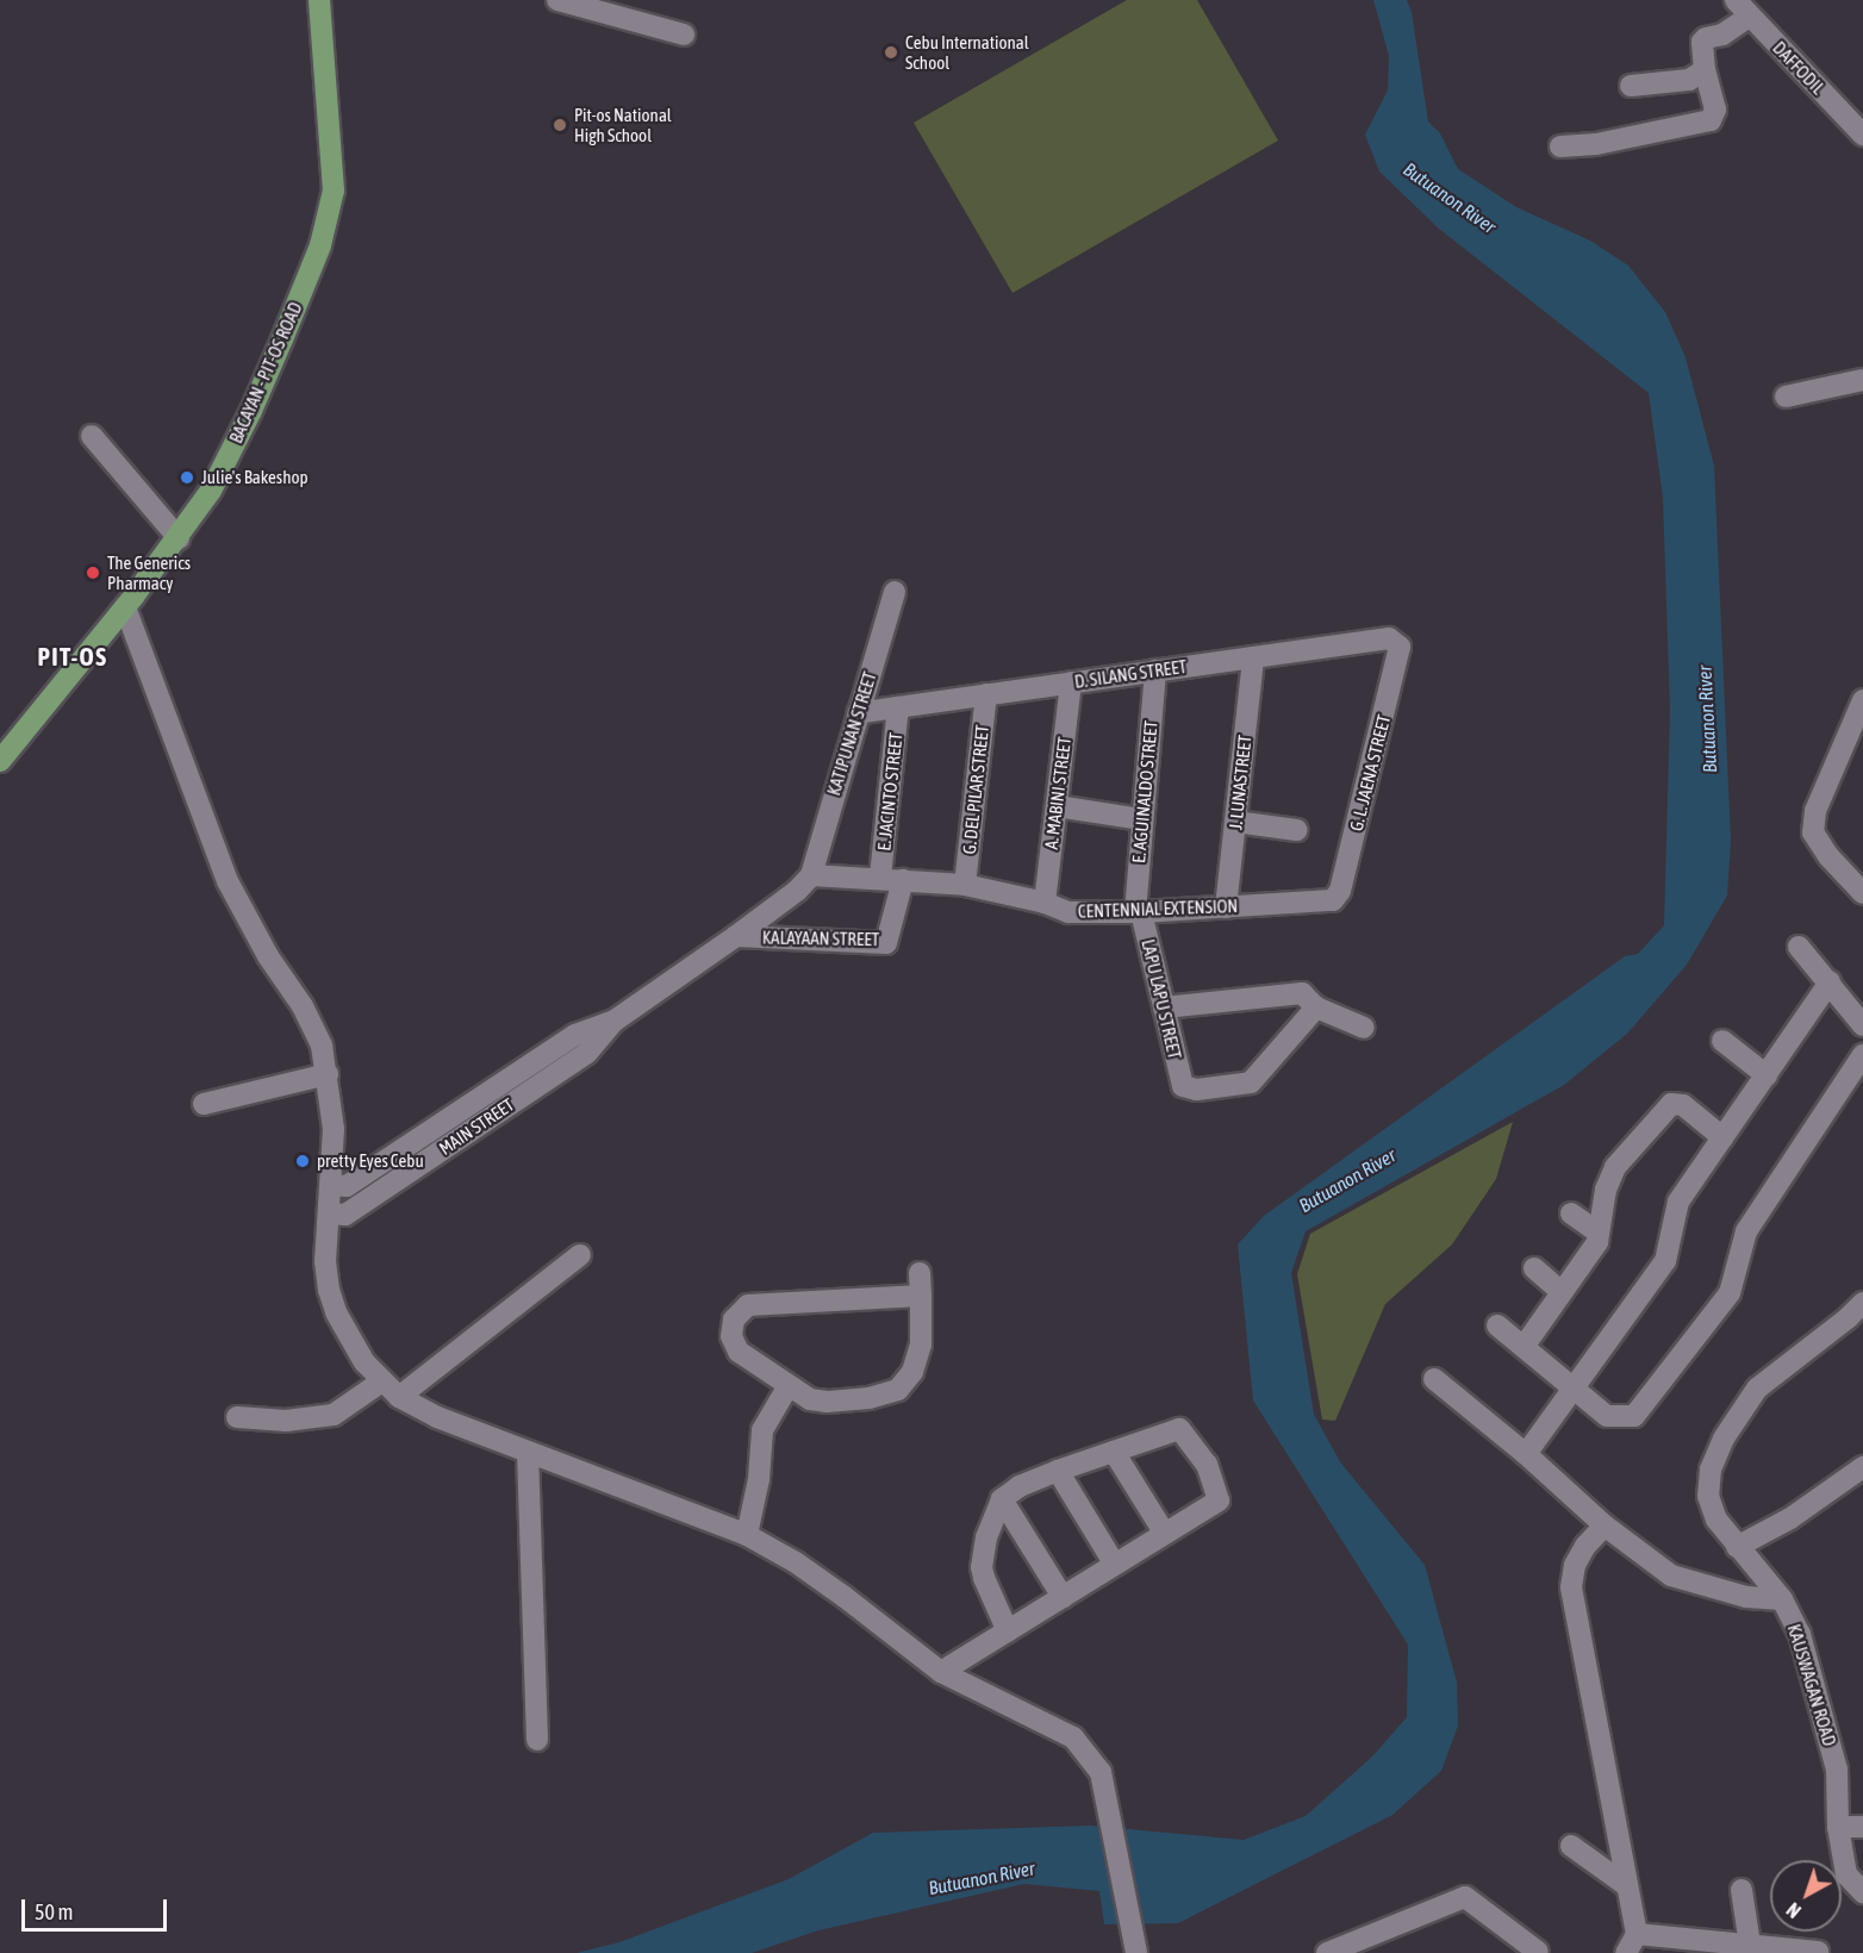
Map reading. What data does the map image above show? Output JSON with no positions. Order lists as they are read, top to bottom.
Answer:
{
  "streets": {
    "main road": ["BACAYAN - PIT-OS ROAD"],
    "street": [
      "DAFFODIL",
      "D. SILANG STREET",
      "KATIPUNAN STREET",
      "G. L. JAENA STREET",
      "J. LUNASTREET",
      "G. DEL PILAR STREET",
      "E. JACINTO STREET",
      "E. AGUINALDO STREET",
      "A. MABINI STREET",
      "CENTENNIAL EXTENSION",
      "KALAYAAN STREET",
      "LAPU LAPU STREET",
      "MAIN STREET",
      "KAUSWAGAN ROAD"
    ]
  },
  "crossings": [
    ["D. SILANG STREET", "KATIPUNAN STREET"],
    ["D. SILANG STREET", "G. L. JAENA STREET"],
    ["D. SILANG STREET", "J. LUNASTREET"],
    ["D. SILANG STREET", "G. DEL PILAR STREET"],
    ["D. SILANG STREET", "E. JACINTO STREET"],
    ["D. SILANG STREET", "E. AGUINALDO STREET"],
    ["D. SILANG STREET", "A. MABINI STREET"],
    ["KATIPUNAN STREET", "CENTENNIAL EXTENSION"],
    ["KATIPUNAN STREET", "MAIN STREET"],
    ["G. L. JAENA STREET", "CENTENNIAL EXTENSION"],
    ["J. LUNASTREET", "CENTENNIAL EXTENSION"],
    ["G. DEL PILAR STREET", "CENTENNIAL EXTENSION"],
    ["E. JACINTO STREET", "CENTENNIAL EXTENSION"],
    ["E. AGUINALDO STREET", "CENTENNIAL EXTENSION"],
    ["E. AGUINALDO STREET", "LAPU LAPU STREET"],
    ["A. MABINI STREET", "CENTENNIAL EXTENSION"],
    ["CENTENNIAL EXTENSION", "KALAYAAN STREET"],
    ["CENTENNIAL EXTENSION", "LAPU LAPU STREET"],
    ["CENTENNIAL EXTENSION", "MAIN STREET"],
    ["KALAYAAN STREET", "MAIN STREET"]
  ],
  "districts": ["PIT-OS"],
  "water": ["Butuanon River"],
  "places": [
    "Cebu International School",
    "Pit-os National High School",
    "Julie's Bakeshop",
    "The Generics Pharmacy",
    "pretty Eyes Cebu"
  ],
  "scale_bar": "50 m",
  "north": "bottom left"
}
